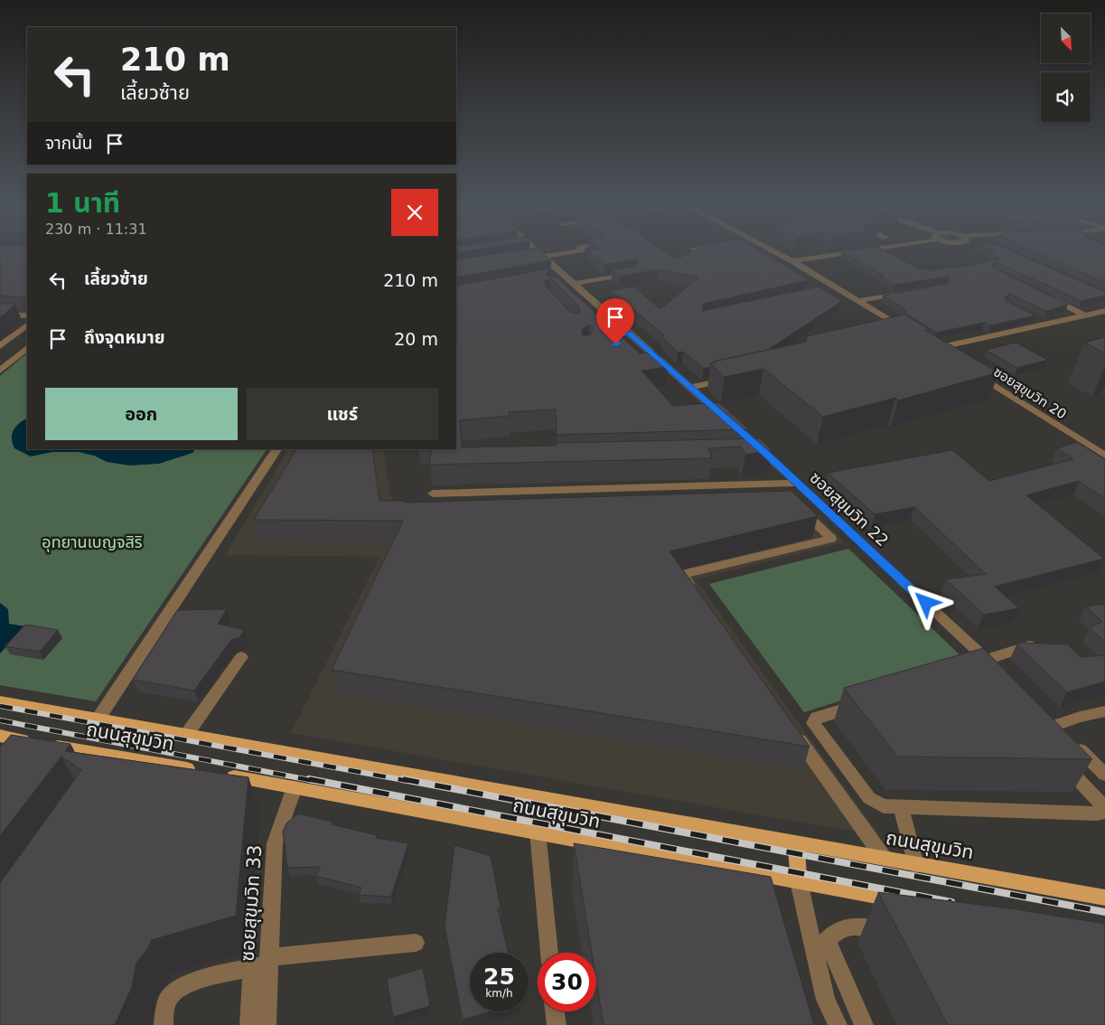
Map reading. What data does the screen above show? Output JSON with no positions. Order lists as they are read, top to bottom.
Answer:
{
  "streets": {
    "main road": ["ถนนสุขุมวิท"],
    "street": ["ซอยสุขุมวิท 20", "ซอยสุขุมวิท 22", "ซอยสุขุมวิท 33"]
  },
  "crossings": [
    ["ถนนสุขุมวิท", "ซอยสุขุมวิท 33"]
  ],
  "parks": ["อุทยานเบญจสิริ"],
  "north": "bottom right",
  "page": {
    "turn": ["210 m", "เลี้ยวซ้าย"],
    "then": "จากนั้น",
    "heading": ["1 นาที", "230 m · 11:31"],
    "list": [
      {
        "name": "เลี้ยวซ้าย",
        "value": "210 m"
      },
      {
        "name": "ถึงจุดหมาย",
        "value": "20 m"
      }
    ],
    "buttons": ["ออก", "แชร์"],
    "speed": "25 km/h",
    "limit": "30"
  }
}
